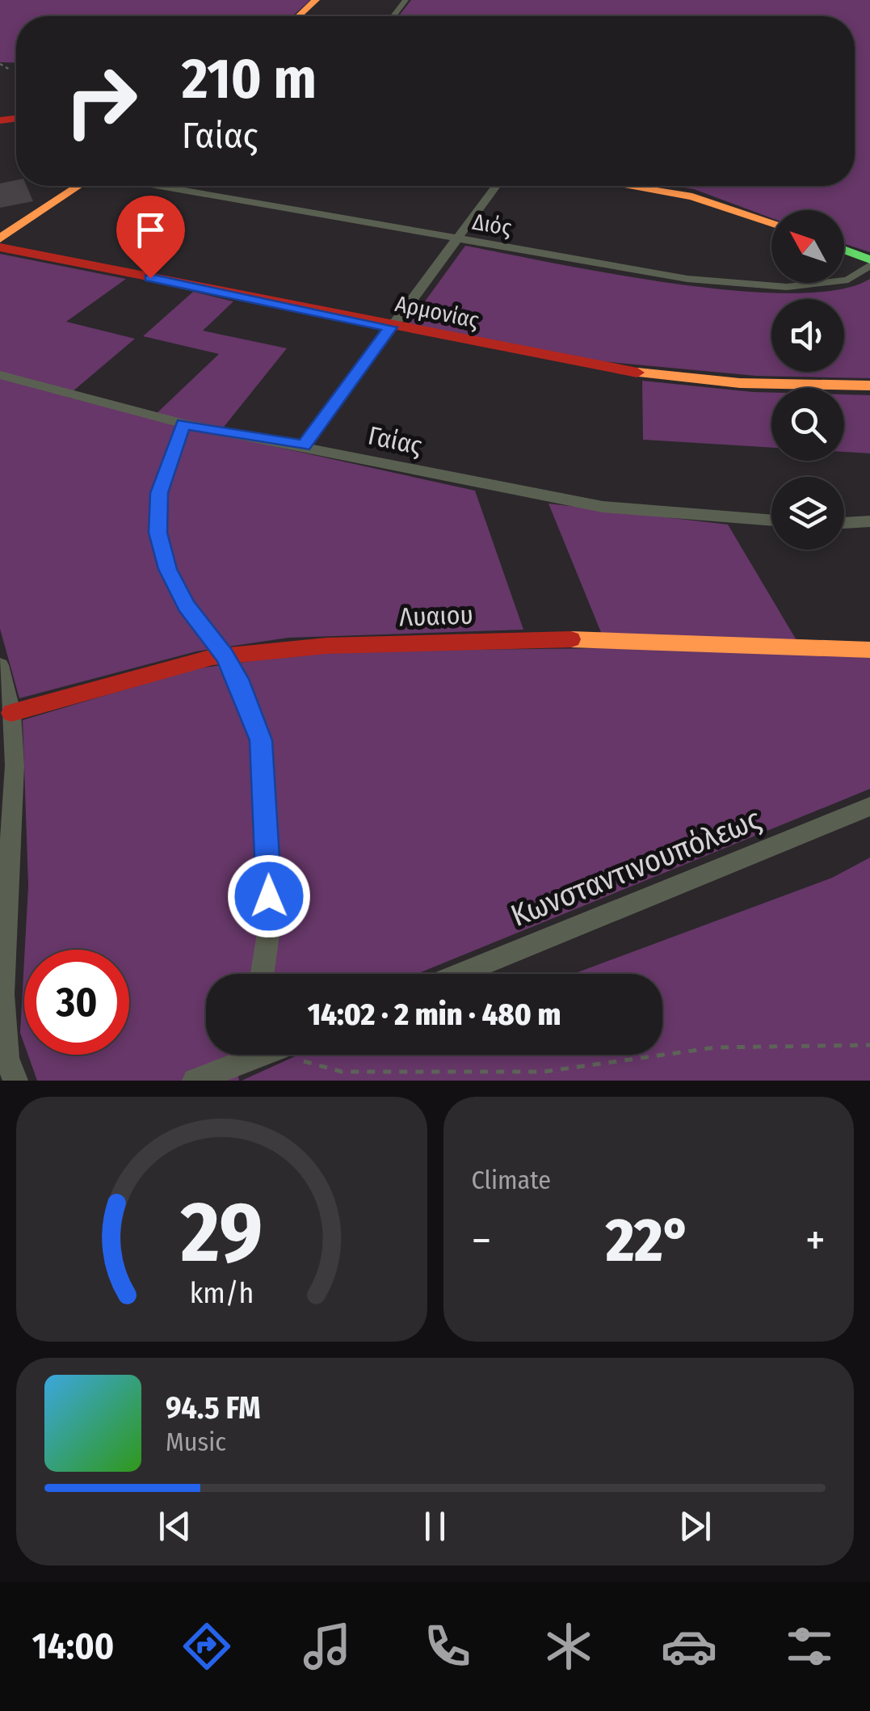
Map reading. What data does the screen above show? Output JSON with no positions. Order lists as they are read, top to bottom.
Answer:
{
  "streets": {
    "street": [
      "Διός",
      "Αρμονίας",
      "Γαίας",
      "Λυαιου",
      "Κωνσταντινουπόλεως"
    ]
  },
  "north": "top left",
  "page": {
    "turn": ["210 m", "Γαίας"],
    "limit": "30",
    "trip": "14:02 · 2 min · 480 m",
    "tile": "Climate",
    "heat": ["−", "22°", "+"],
    "song": ["94.5 FM", "Music"],
    "tabs": "14:00",
    "gauge": ["29", "km/h"]
  }
}
